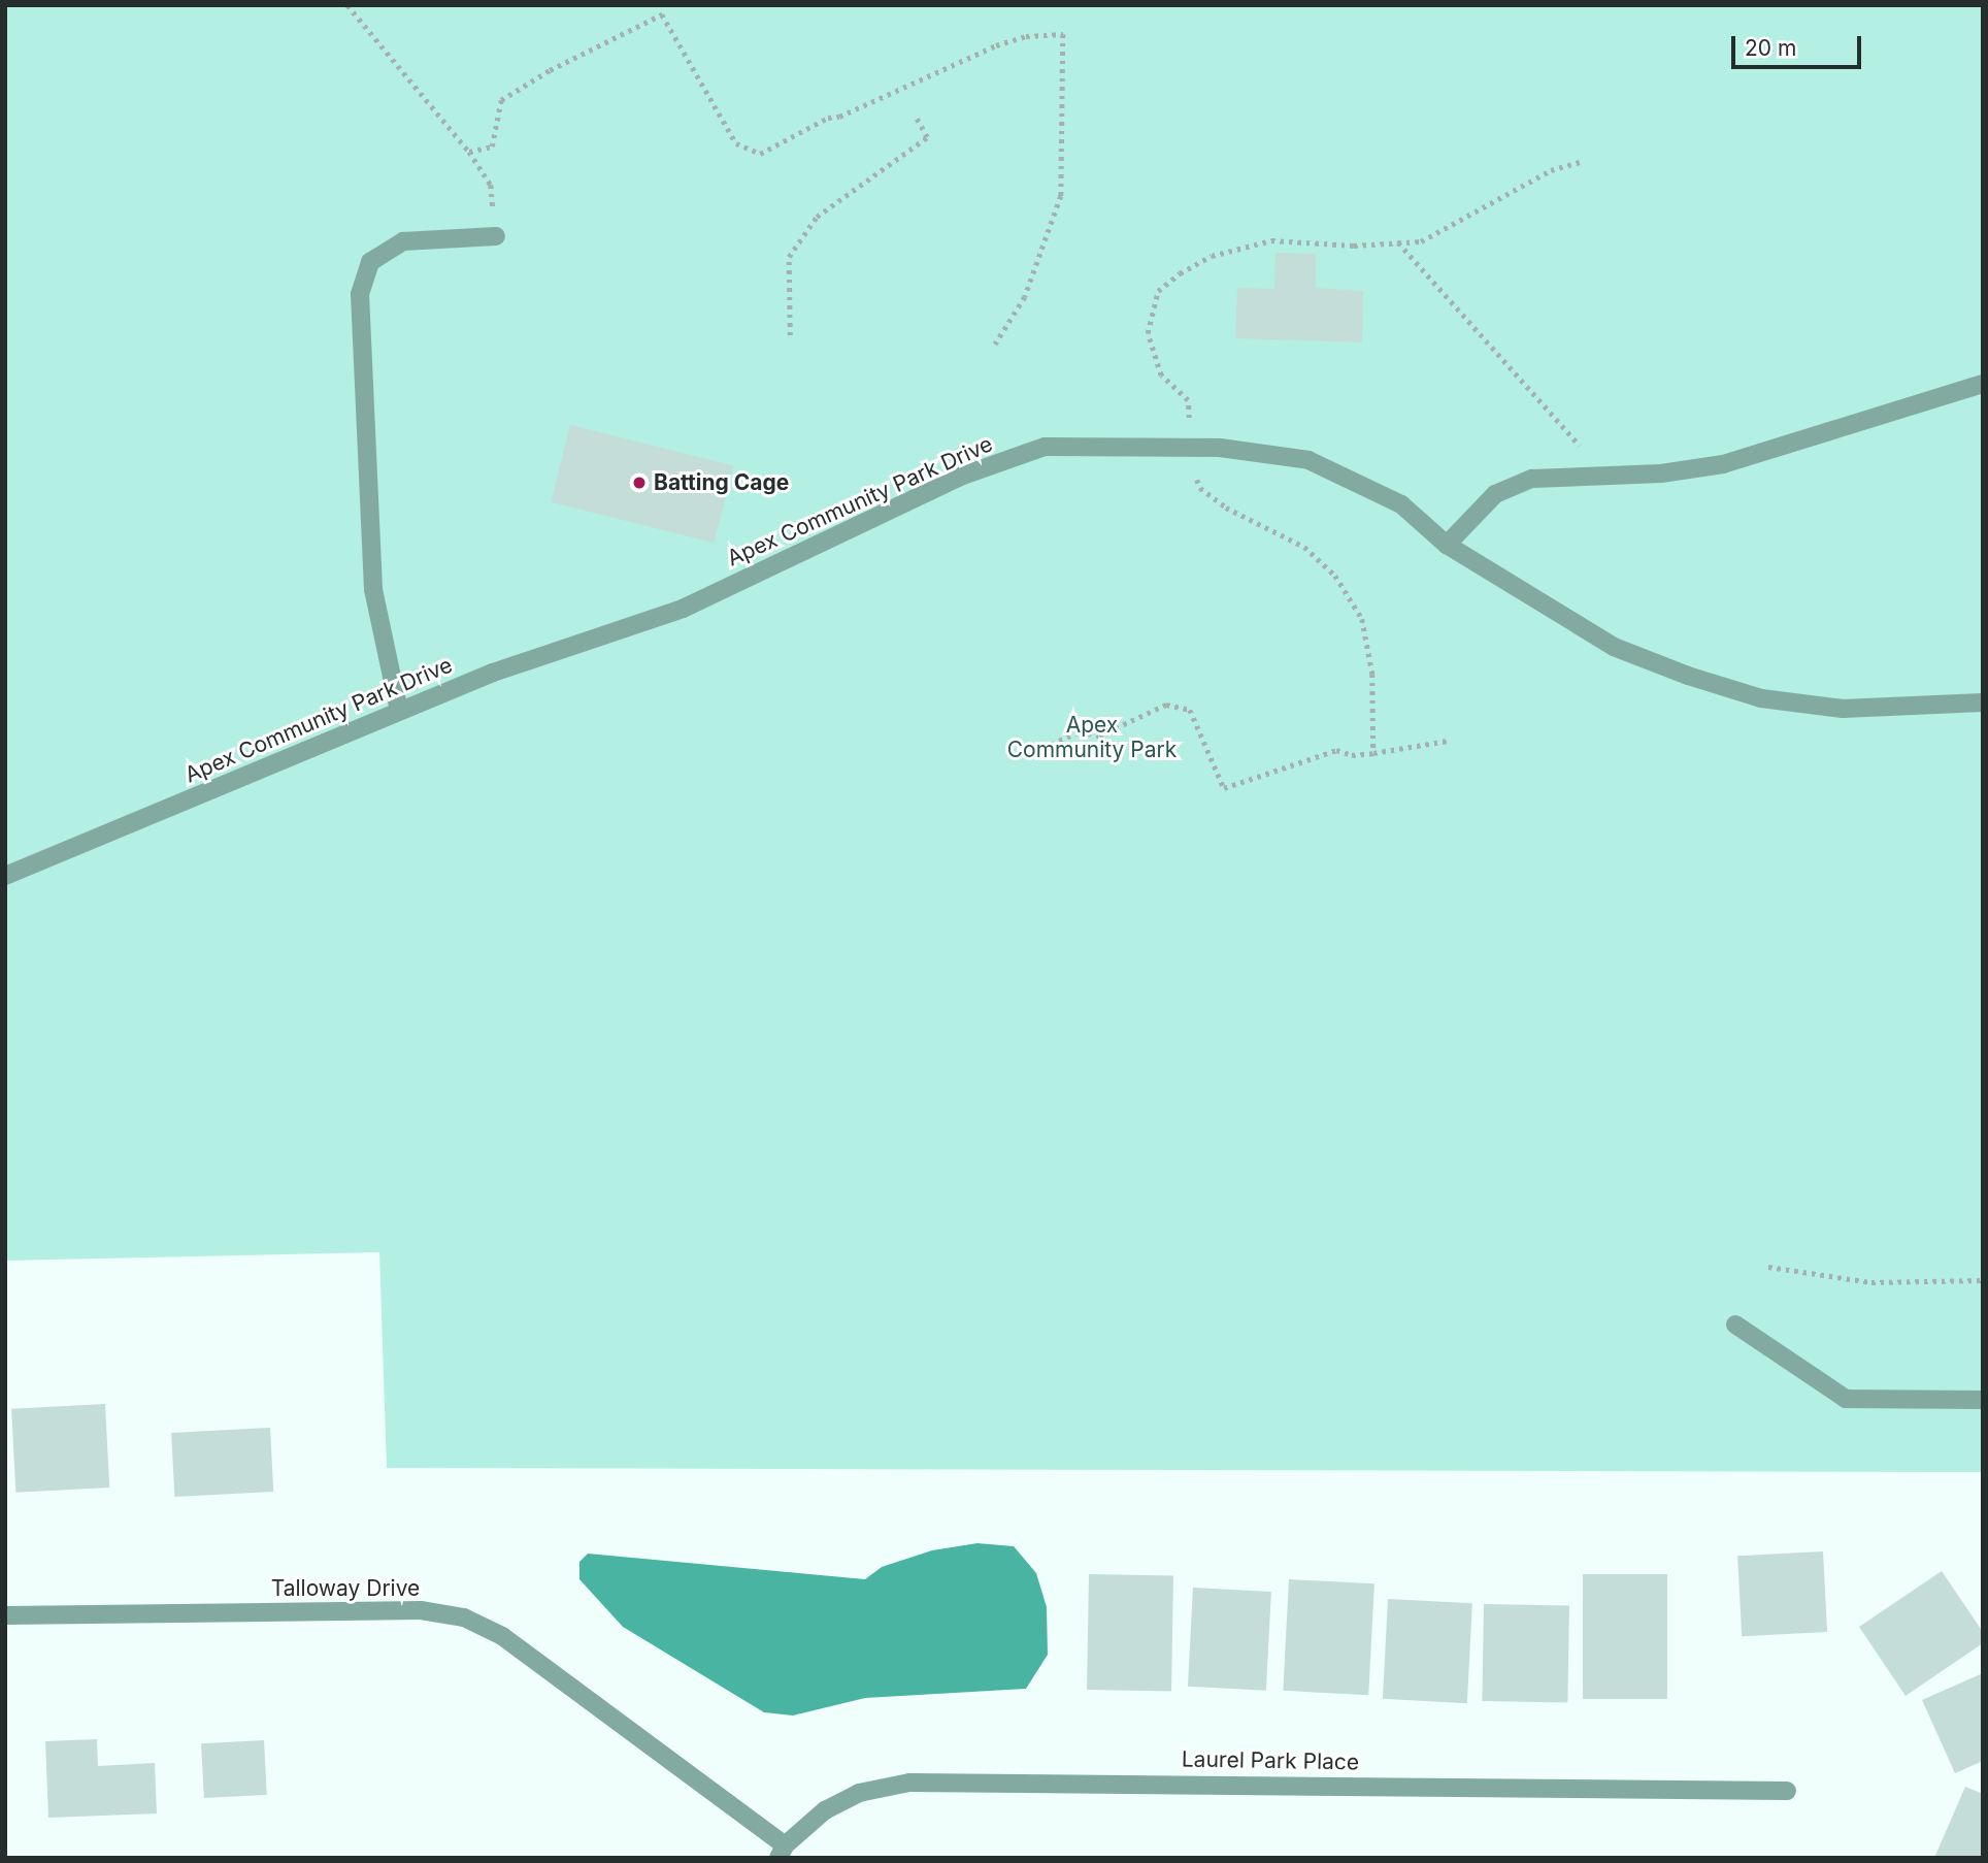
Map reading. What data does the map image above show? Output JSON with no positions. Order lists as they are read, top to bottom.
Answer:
{
  "streets": {
    "street": ["Apex Community Park Drive", "Talloway Drive", "Laurel Park Place"]
  },
  "crossings": [
    ["Talloway Drive", "Laurel Park Place"]
  ],
  "parks": ["Apex Community Park"],
  "places": ["Batting Cage"],
  "scale_bar": "20 m"
}
